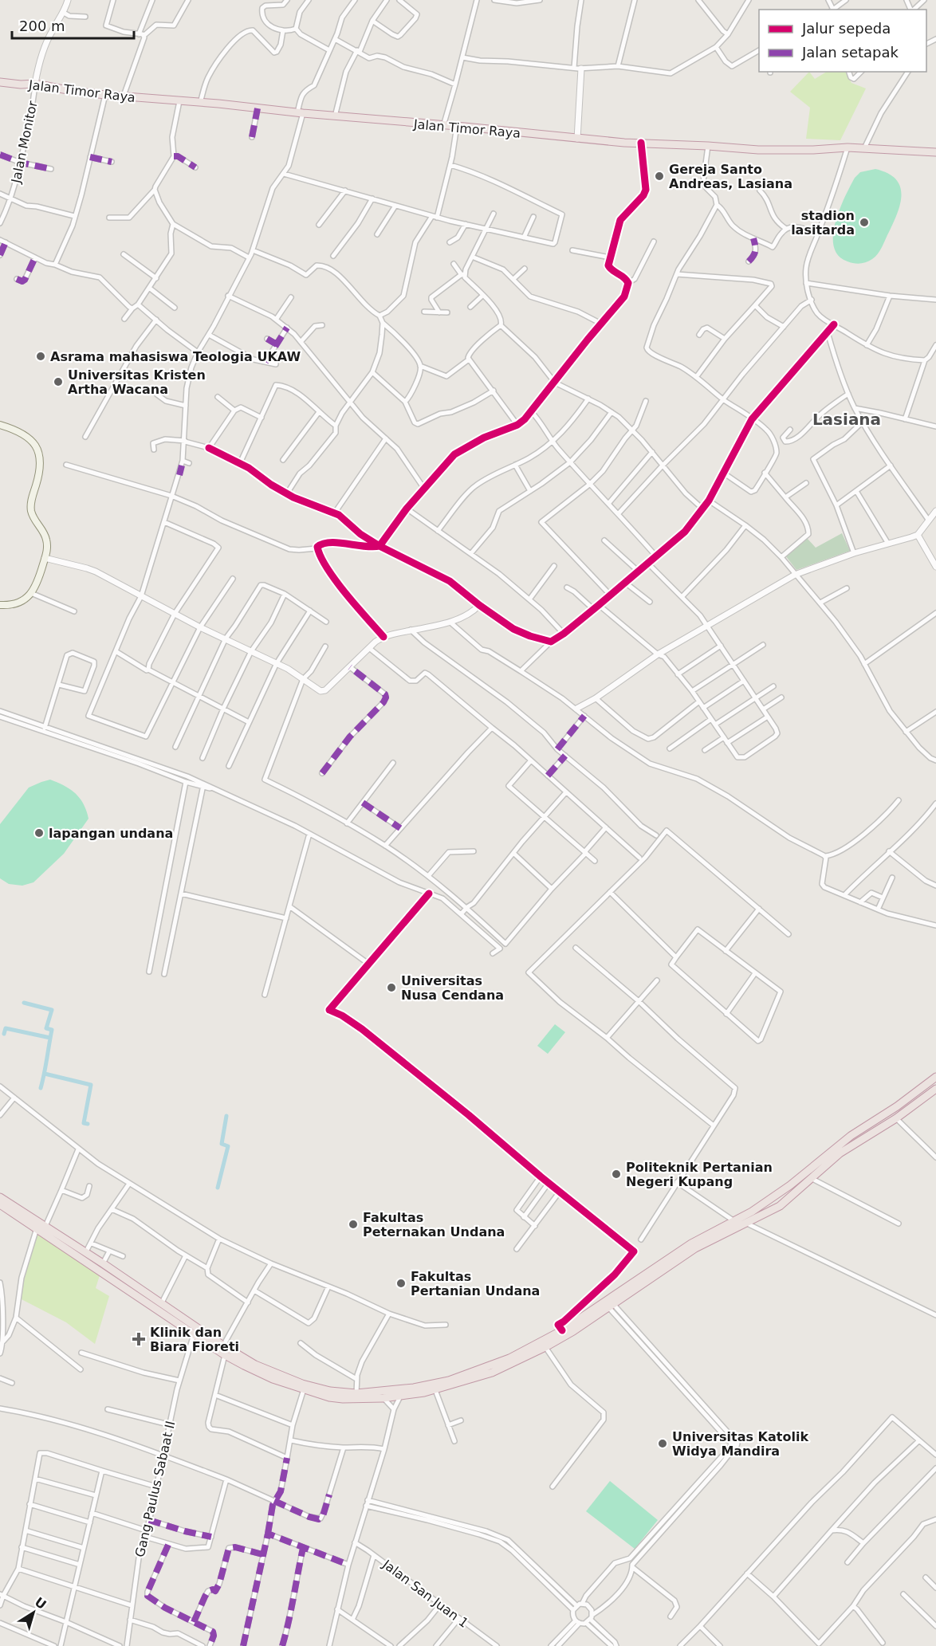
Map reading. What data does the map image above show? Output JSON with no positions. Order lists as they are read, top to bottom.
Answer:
{
  "streets": {
    "highway": ["Jalan Timor Raya"],
    "street": ["Jalan Monitor", "Gang Paulus Sabaat II", "Jalan San Juan 1"]
  },
  "crossings": [
    ["Jalan Timor Raya", "Jalan Monitor"]
  ],
  "districts": ["Lasiana"],
  "places": {
    "other": [
      "Gereja Santo Andreas, Lasiana",
      "stadion lasitarda",
      "Asrama mahasiswa Teologia UKAW",
      "Universitas Kristen Artha Wacana",
      "lapangan undana",
      "Universitas Nusa Cendana",
      "Politeknik Pertanian Negeri Kupang",
      "Fakultas Peternakan Undana",
      "Fakultas Pertanian Undana",
      "Universitas Katolik Widya Mandira"
    ],
    "health": ["Klinik dan Biara Fioreti"]
  },
  "legend": ["Jalur sepeda", "Jalan setapak"],
  "scale_bar": "200 m",
  "north": "top right"
}
